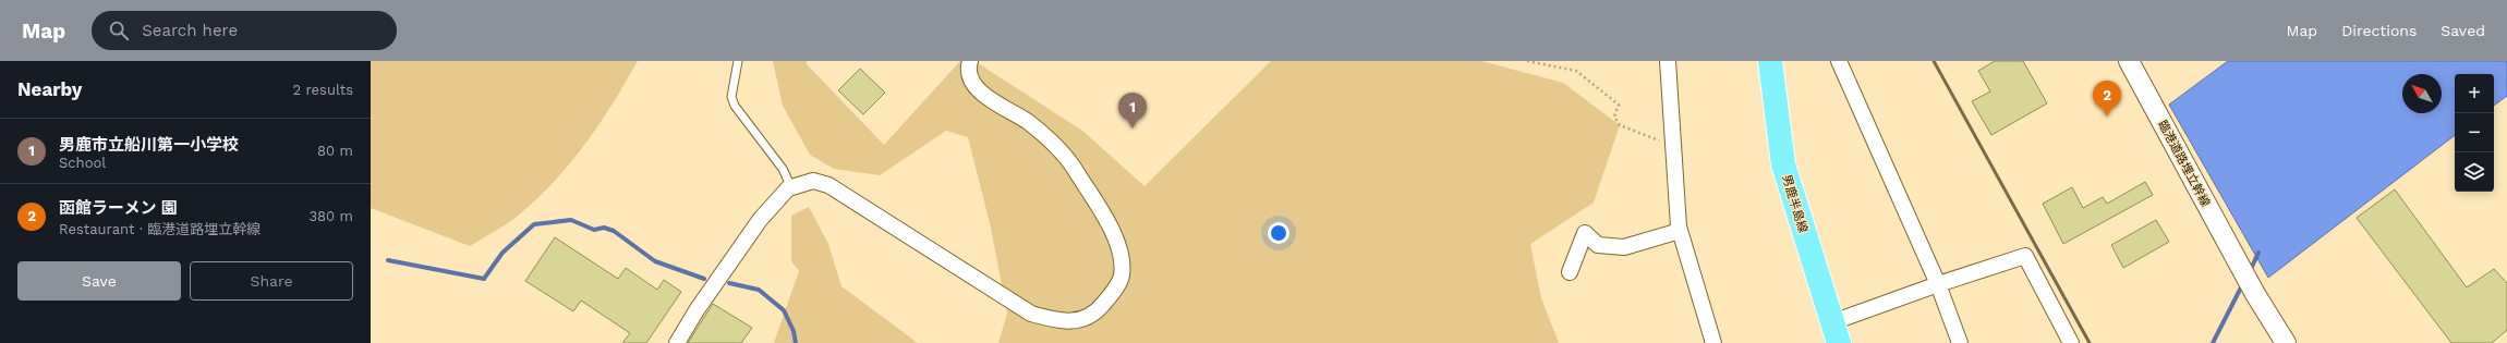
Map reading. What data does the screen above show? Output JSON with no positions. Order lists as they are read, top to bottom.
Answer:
{
  "streets": {
    "main road": ["男鹿半島線"],
    "street": ["臨港道路埋立幹線"]
  },
  "north": "top left",
  "page": {
    "header": "Map",
    "search": "Search here",
    "nav": ["Map", "Directions", "Saved"],
    "heading": ["Nearby", "2 results"],
    "map_buttons": ["+", "−"],
    "pins": ["2", "1"],
    "list": [
      {
        "mark": "1",
        "name": "男鹿市立船川第一小学校",
        "note": "School",
        "value": "80 m"
      },
      {
        "mark": "2",
        "name": "函館ラーメン 園",
        "note": "Restaurant · 臨港道路埋立幹線",
        "value": "380 m"
      }
    ],
    "buttons": ["Save", "Share"]
  }
}
